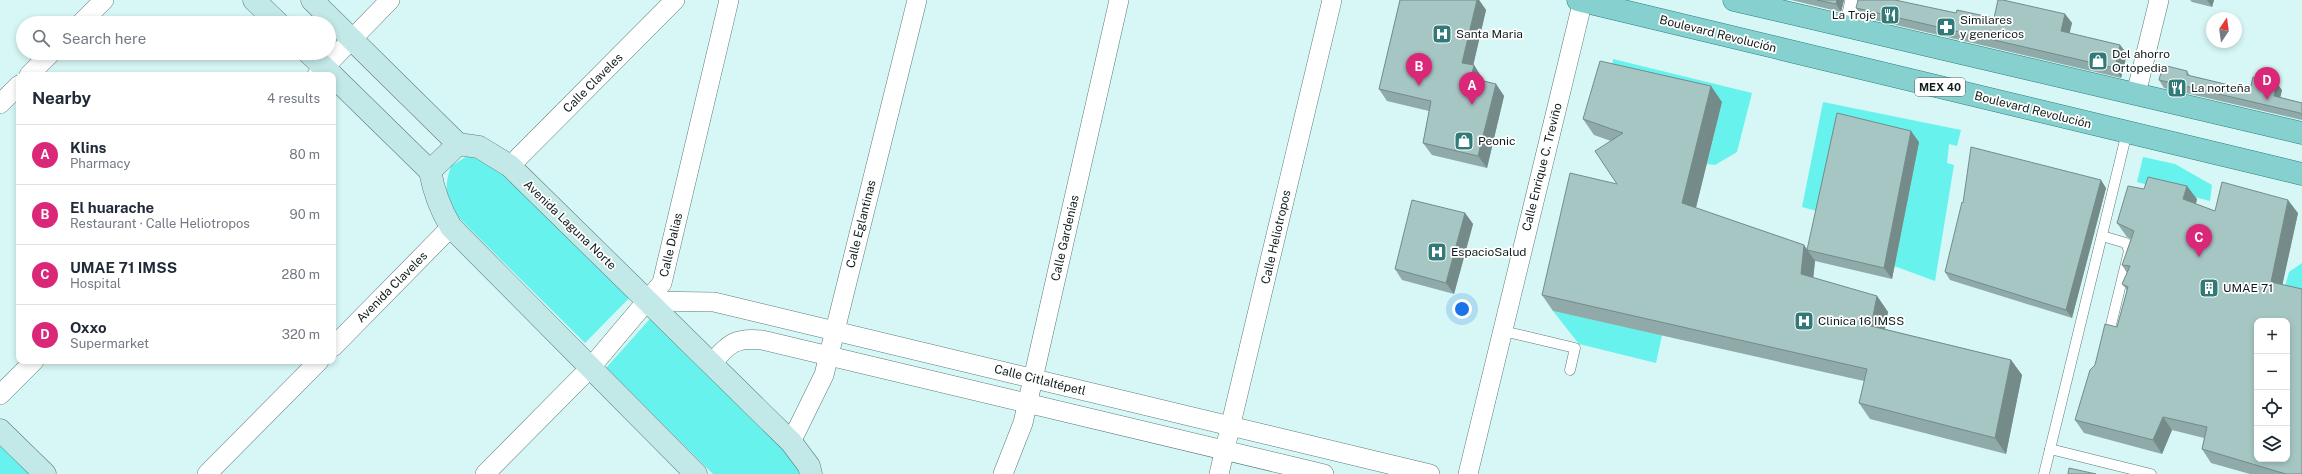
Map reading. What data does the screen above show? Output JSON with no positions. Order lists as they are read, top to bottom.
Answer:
{
  "streets": {
    "main road": ["Boulevard Revolución", "MEX 40"],
    "street": [
      "Calle Claveles",
      "Calle Enrique C. Treviño",
      "Calle Eglantinas",
      "Avenida Laguna Norte",
      "Calle Heliotropos",
      "Calle Gardenias",
      "Calle Dalias",
      "Avenida Claveles",
      "Calle Citlaltépetl"
    ]
  },
  "crossings": [
    ["Boulevard Revolución", "Calle Enrique C. Treviño"],
    ["Calle Claveles", "Avenida Laguna Norte"],
    ["Calle Eglantinas", "Avenida Laguna Norte"],
    ["Calle Eglantinas", "Calle Citlaltépetl"],
    ["Avenida Laguna Norte", "Calle Dalias"],
    ["Avenida Laguna Norte", "Calle Citlaltépetl"],
    ["Calle Heliotropos", "Calle Citlaltépetl"],
    ["Calle Gardenias", "Calle Citlaltépetl"],
    ["Calle Dalias", "Calle Citlaltépetl"]
  ],
  "places": {
    "restaurant": ["La Troje", "La norteña"],
    "pharmacy": ["Similares y genericos"],
    "hospital": ["Santa Maria", "EspacioSalud", "Clinica 16 IMSS"],
    "shop": ["Del ahorro Ortopedia", "Peonic"],
    "building": ["UMAE 71"]
  },
  "north": "top",
  "page": {
    "search": "Search here",
    "pins": [
      "B",
      "D",
      "A",
      "C"
    ],
    "heading": ["Nearby", "4 results"],
    "list": [
      {
        "mark": "A",
        "name": "Klins",
        "note": "Pharmacy",
        "value": "80 m"
      },
      {
        "mark": "B",
        "name": "El huarache",
        "note": "Restaurant · Calle Heliotropos",
        "value": "90 m"
      },
      {
        "mark": "C",
        "name": "UMAE 71 IMSS",
        "note": "Hospital",
        "value": "280 m"
      },
      {
        "mark": "D",
        "name": "Oxxo",
        "note": "Supermarket",
        "value": "320 m"
      }
    ],
    "map_buttons": ["+", "−"]
  }
}
